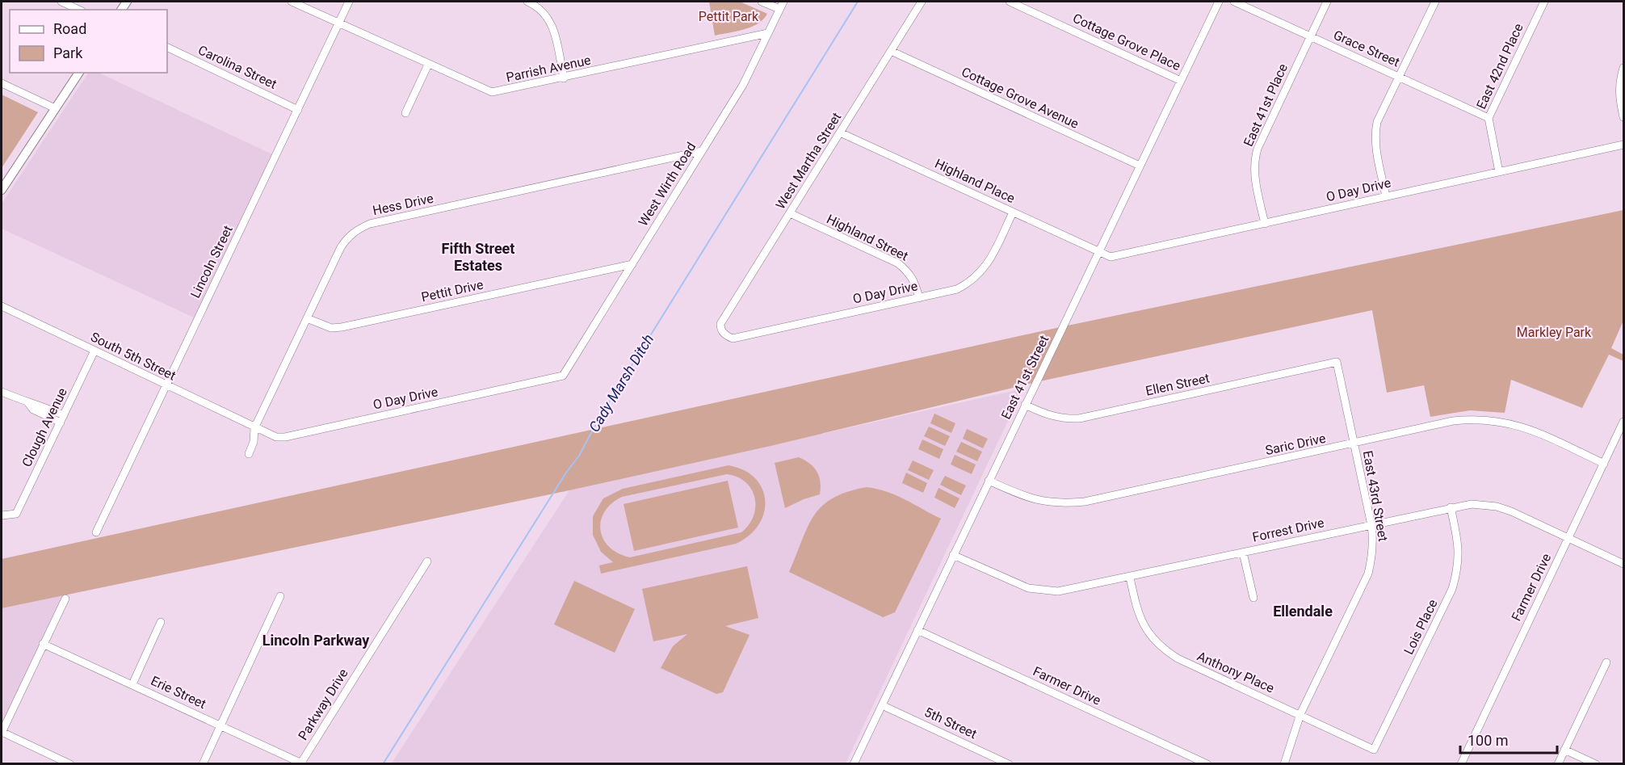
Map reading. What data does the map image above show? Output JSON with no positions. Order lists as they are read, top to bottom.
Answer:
{
  "streets": {
    "street": [
      "Cottage Grove Place",
      "Grace Street",
      "East 42nd Place",
      "Carolina Street",
      "Parrish Avenue",
      "Cottage Grove Avenue",
      "East 41st Place",
      "West Martha Street",
      "Highland Place",
      "West Wirth Road",
      "O Day Drive",
      "Hess Drive",
      "Highland Street",
      "Lincoln Street",
      "Pettit Drive",
      "South 5th Street",
      "East 41st Street",
      "Ellen Street",
      "Clough Avenue",
      "Saric Drive",
      "East 43rd Street",
      "Forrest Drive",
      "Farmer Drive",
      "Lois Place",
      "Anthony Place",
      "Erie Street",
      "Parkway Drive",
      "5th Street"
    ]
  },
  "crossings": [
    ["Cottage Grove Place", "East 41st Street"],
    ["Grace Street", "East 42nd Place"],
    ["Grace Street", "East 41st Place"],
    ["East 42nd Place", "O Day Drive"],
    ["Carolina Street", "Lincoln Street"],
    ["Parrish Avenue", "West Wirth Road"],
    ["Parrish Avenue", "Lincoln Street"],
    ["Cottage Grove Avenue", "West Martha Street"],
    ["Cottage Grove Avenue", "East 41st Street"],
    ["East 41st Place", "O Day Drive"],
    ["West Martha Street", "Highland Place"],
    ["West Martha Street", "O Day Drive"],
    ["West Martha Street", "Highland Street"],
    ["Highland Place", "O Day Drive"],
    ["Highland Place", "East 41st Street"],
    ["West Wirth Road", "O Day Drive"],
    ["West Wirth Road", "Hess Drive"],
    ["West Wirth Road", "Pettit Drive"],
    ["O Day Drive", "Hess Drive"],
    ["O Day Drive", "Highland Street"],
    ["O Day Drive", "South 5th Street"],
    ["O Day Drive", "East 41st Street"],
    ["Hess Drive", "Pettit Drive"],
    ["Hess Drive", "South 5th Street"],
    ["Lincoln Street", "South 5th Street"],
    ["South 5th Street", "Clough Avenue"],
    ["East 41st Street", "Ellen Street"],
    ["East 41st Street", "Saric Drive"],
    ["East 41st Street", "Forrest Drive"],
    ["East 41st Street", "Farmer Drive"],
    ["East 41st Street", "5th Street"],
    ["Ellen Street", "East 43rd Street"],
    ["Saric Drive", "East 43rd Street"],
    ["Saric Drive", "Farmer Drive"],
    ["East 43rd Street", "Forrest Drive"],
    ["East 43rd Street", "Anthony Place"],
    ["Forrest Drive", "Farmer Drive"],
    ["Forrest Drive", "Lois Place"],
    ["Forrest Drive", "Anthony Place"],
    ["Lois Place", "Anthony Place"],
    ["Erie Street", "Parkway Drive"]
  ],
  "districts": ["Fifth Street Estates", "Ellendale", "Lincoln Parkway"],
  "water": ["Cady Marsh Ditch"],
  "parks": ["Pettit Park", "Markley Park"],
  "legend": ["Road", "Park"],
  "scale_bar": "100 m"
}
